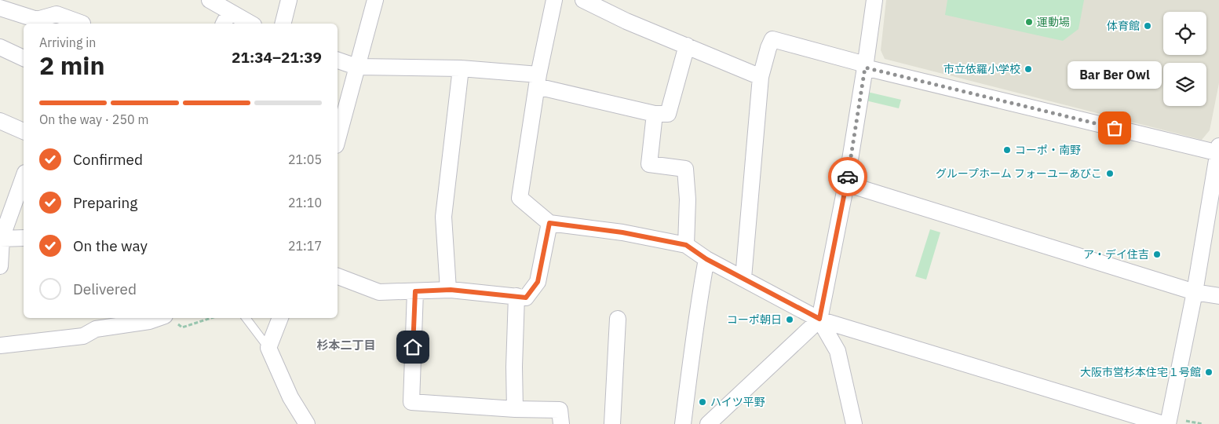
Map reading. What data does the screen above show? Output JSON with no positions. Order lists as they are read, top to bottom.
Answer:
{
  "districts": ["杉本二丁目"],
  "places": [
    "運動場",
    "体育館",
    "市立依羅小学校",
    "Bar Ber Owl",
    "コーポ・南野",
    "グループホーム フォーユーあびこ",
    "ア・デイ住吉",
    "コーポ朝日",
    "大阪市営杉本住宅１号館",
    "ハイツ平野"
  ],
  "page": {
    "heading": ["2 min", "Arriving in", "21:34–21:39"],
    "bubble": "Bar Ber Owl",
    "bar": "On the way · 250 m",
    "list": [
      ["Confirmed", "21:05"],
      ["Preparing", "21:10"],
      ["On the way", "21:17"],
      "Delivered"
    ]
  }
}
